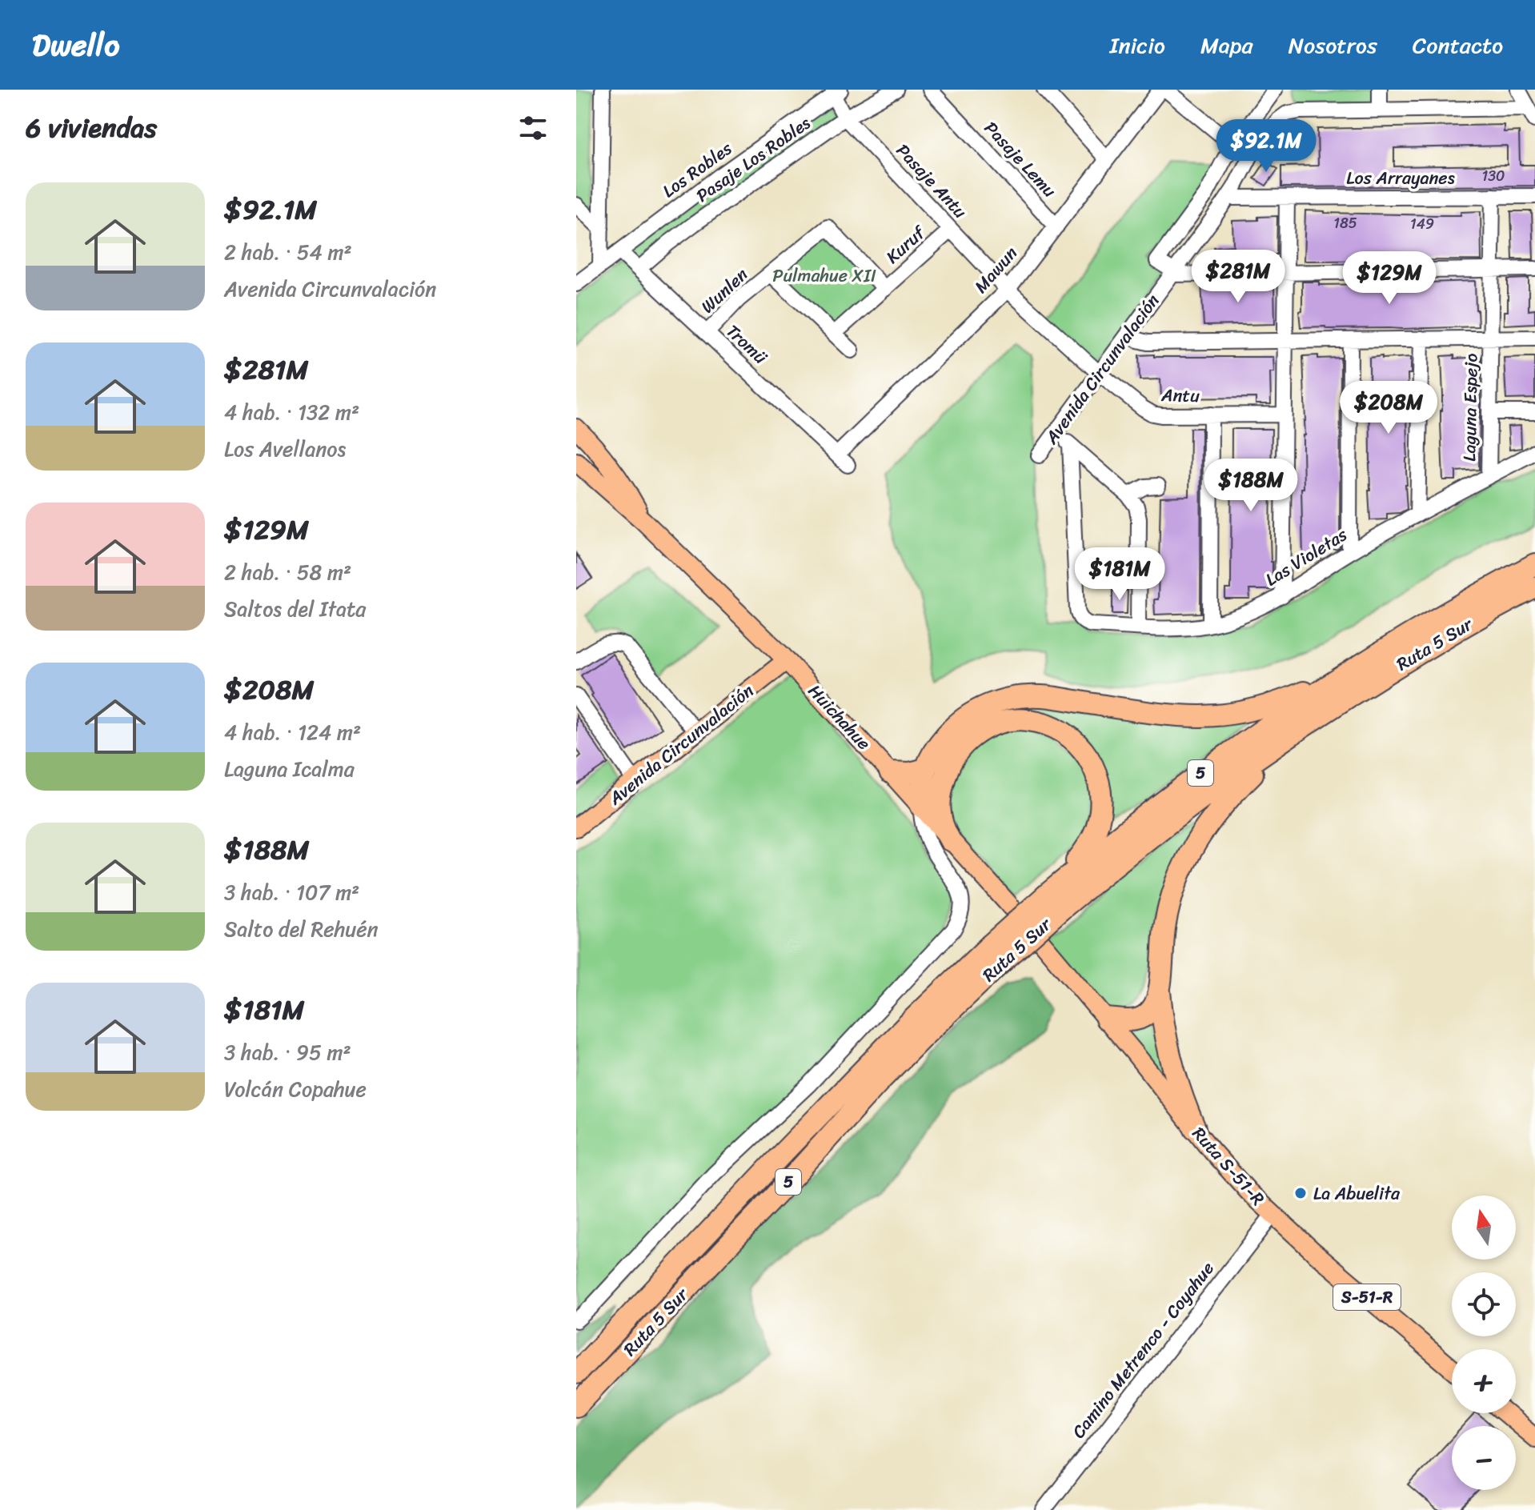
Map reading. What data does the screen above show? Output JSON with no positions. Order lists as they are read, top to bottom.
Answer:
{
  "streets": {
    "highway": ["Ruta 5 Sur", "5"],
    "main road": [
      "Avenida Circunvalación",
      "Huichahue",
      "Ruta S-51-R",
      "S-51-R"
    ],
    "street": [
      "Pasaje Los Robles",
      "Pasaje Lemu",
      "Los Robles",
      "Los Arrayanes",
      "Pasaje Antu",
      "Kuruf",
      "Mawun",
      "Wunlen",
      "Tromü",
      "Antu",
      "Laguna Espejo",
      "Las Violetas",
      "Camino Metrenco - Coyahue"
    ]
  },
  "crossings": [
    ["Pasaje Los Robles", "Pasaje Antu"],
    ["Pasaje Los Robles", "Tromü"],
    ["Pasaje Lemu", "Mawun"],
    ["Los Robles", "Pasaje Antu"],
    ["Los Robles", "Tromü"],
    ["Los Arrayanes", "Avenida Circunvalación"],
    ["Los Arrayanes", "Laguna Espejo"],
    ["Pasaje Antu", "Kuruf"],
    ["Pasaje Antu", "Mawun"],
    ["Pasaje Antu", "Antu"],
    ["Kuruf", "Wunlen"],
    ["Mawun", "Tromü"],
    ["Mawun", "Antu"],
    ["Wunlen", "Tromü"],
    ["Avenida Circunvalación", "Antu"],
    ["Avenida Circunvalación", "Huichahue"],
    ["Laguna Espejo", "Las Violetas"],
    ["Huichahue", "Ruta S-51-R"],
    ["Ruta S-51-R", "Camino Metrenco - Coyahue"]
  ],
  "parks": ["Pulmahue XII"],
  "places": ["La Abuelita"],
  "house_numbers": ["130", "185", "149"],
  "north": "top",
  "page": {
    "header": "Dwello",
    "nav": [
      "Inicio",
      "Mapa",
      "Nosotros",
      "Contacto"
    ],
    "heading": "6 viviendas",
    "price": [
      "$92.1M",
      "$281M",
      "$129M",
      "$208M",
      "$188M",
      "$181M"
    ],
    "list": [
      {
        "name": "$92.1M",
        "note": "2 hab. · 54 m² · Avenida Circunvalación"
      },
      {
        "name": "$281M",
        "note": "4 hab. · 132 m² · Los Avellanos"
      },
      {
        "name": "$129M",
        "note": "2 hab. · 58 m² · Saltos del Itata"
      },
      {
        "name": "$208M",
        "note": "4 hab. · 124 m² · Laguna Icalma"
      },
      {
        "name": "$188M",
        "note": "3 hab. · 107 m² · Salto del Rehuén"
      },
      {
        "name": "$181M",
        "note": "3 hab. · 95 m² · Volcán Copahue"
      }
    ],
    "map_buttons": ["+", "−"]
  }
}
